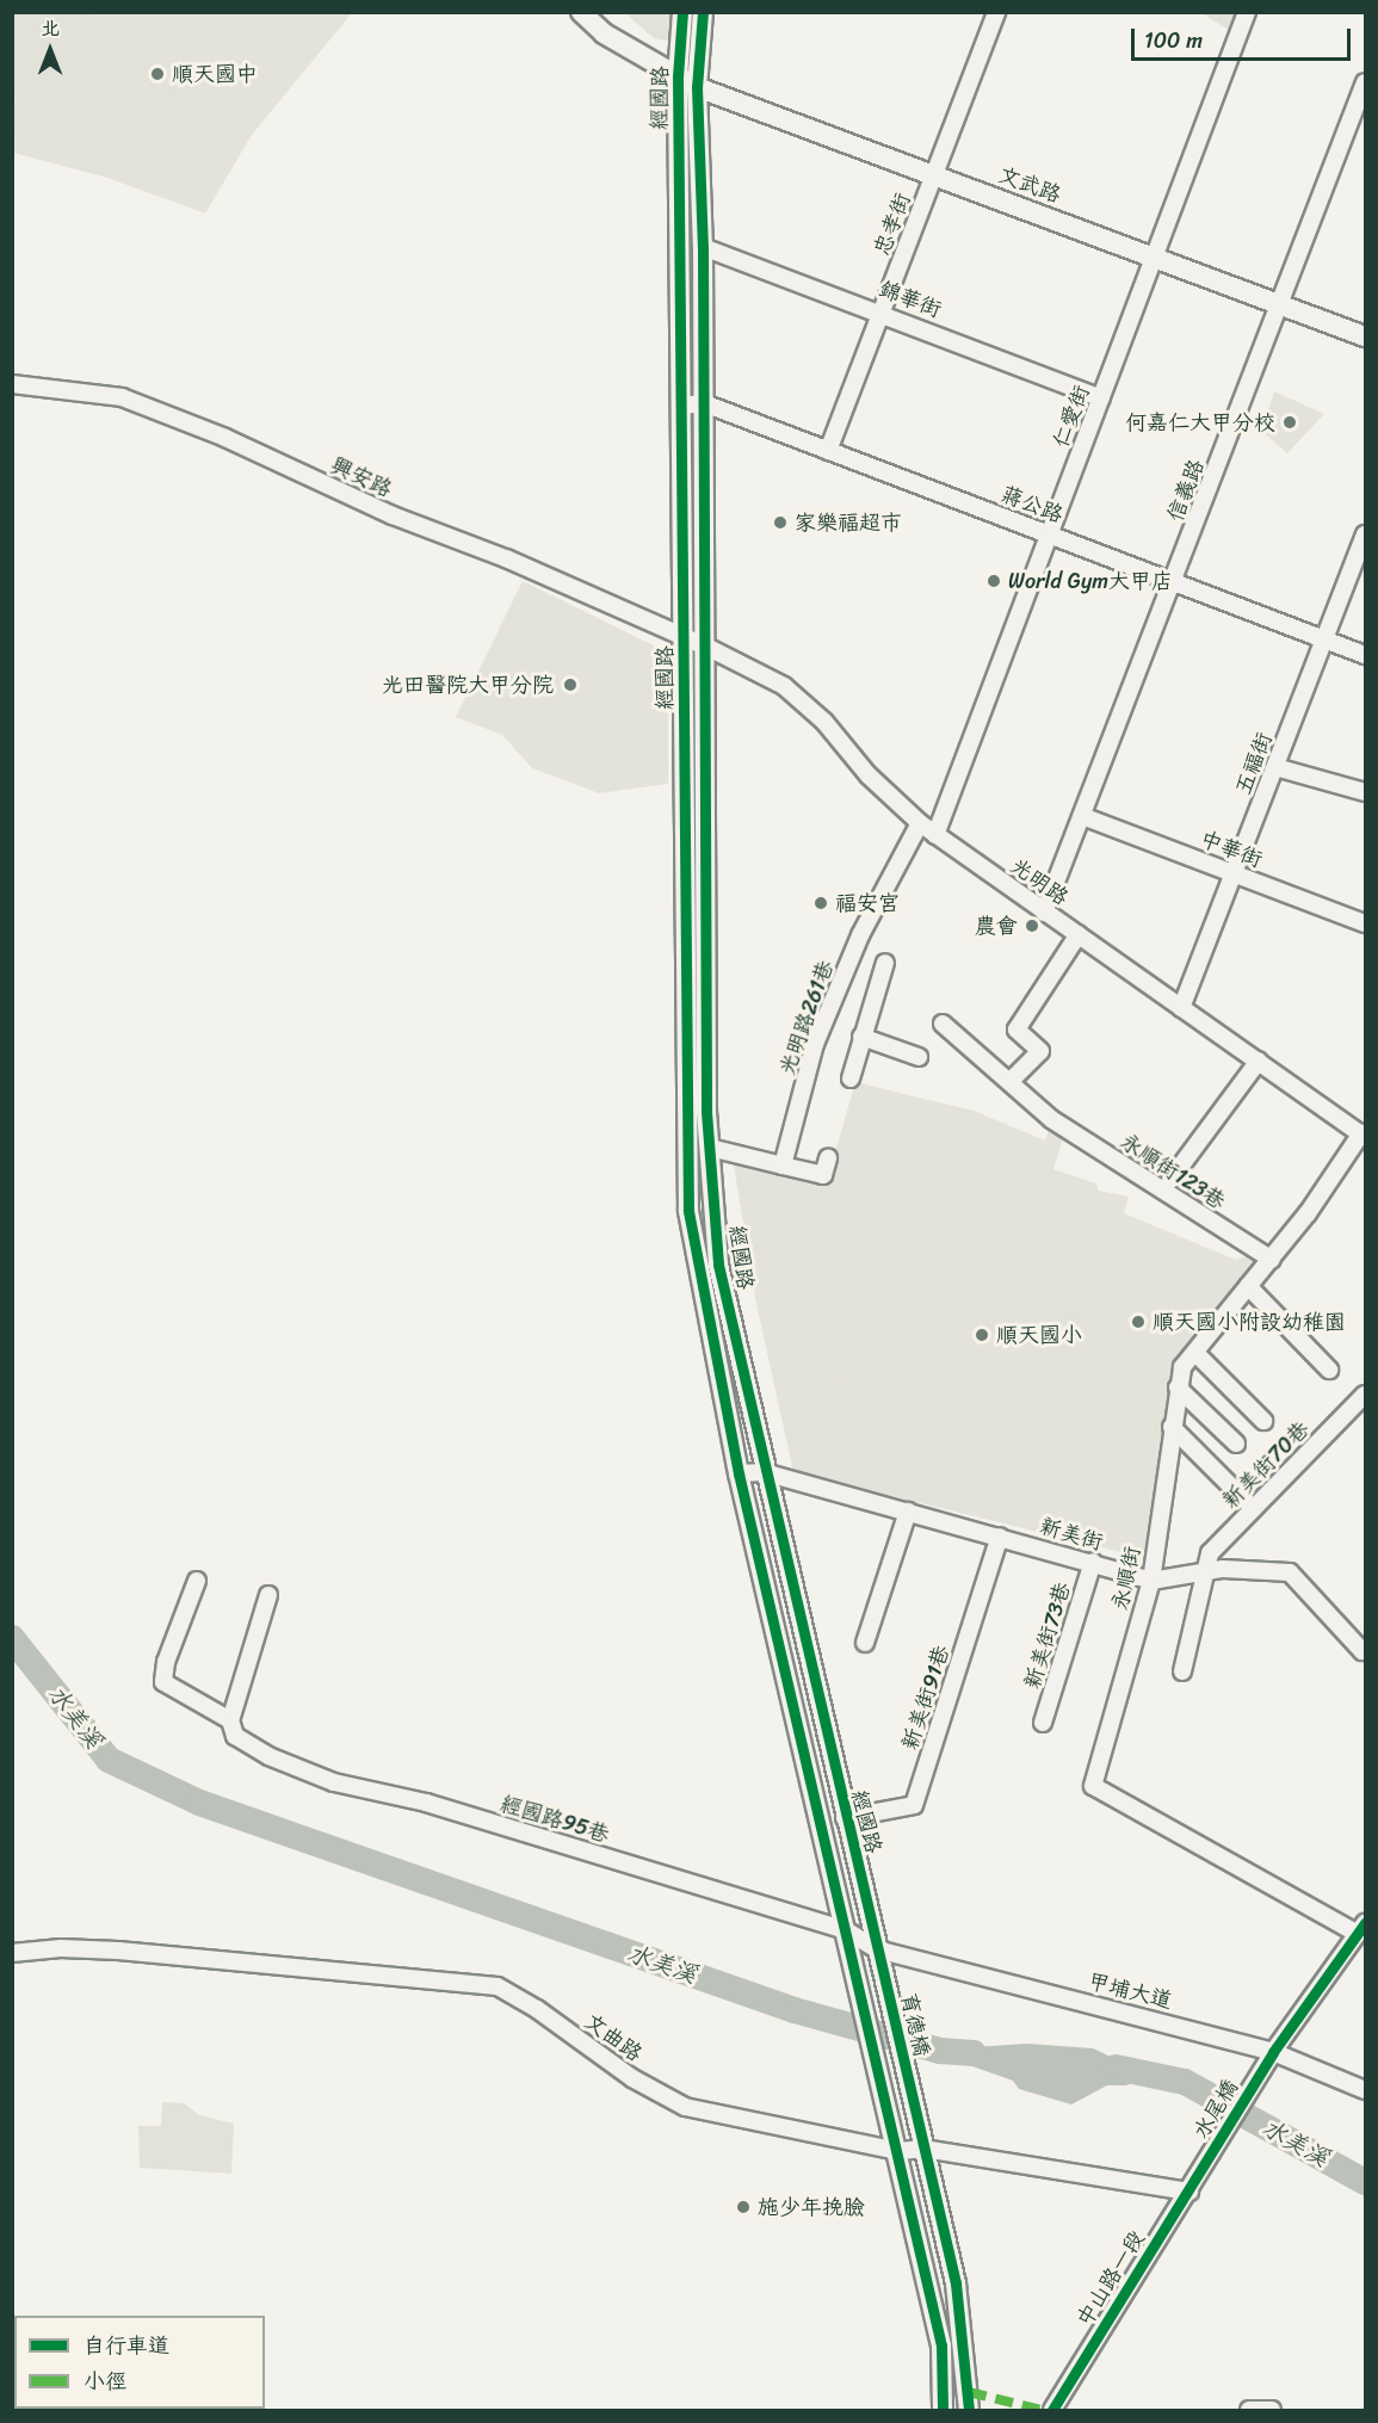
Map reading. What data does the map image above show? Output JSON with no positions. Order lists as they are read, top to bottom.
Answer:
{
  "streets": {
    "main road": ["經國路", "文武路", "育德橋"],
    "street": [
      "忠孝街",
      "錦華街",
      "仁愛街",
      "興安路",
      "信義路",
      "蔣公路",
      "五福街",
      "中華街",
      "光明路",
      "光明路261巷",
      "永順街123巷",
      "新美街70巷",
      "新美街",
      "永順街",
      "新美街73巷",
      "新美街91巷",
      "經國路95巷",
      "甲埔大道",
      "文曲路",
      "水尾橋",
      "中山路一段"
    ]
  },
  "crossings": [
    ["經國路", "文武路"],
    ["經國路", "錦華街"],
    ["經國路", "興安路"],
    ["經國路", "蔣公路"],
    ["經國路", "光明路"],
    ["經國路", "新美街"],
    ["經國路", "新美街91巷"],
    ["經國路", "經國路95巷"],
    ["經國路", "甲埔大道"],
    ["經國路", "育德橋"],
    ["經國路", "文曲路"],
    ["文武路", "忠孝街"],
    ["文武路", "仁愛街"],
    ["文武路", "信義路"],
    ["忠孝街", "錦華街"],
    ["忠孝街", "蔣公路"],
    ["錦華街", "仁愛街"],
    ["仁愛街", "蔣公路"],
    ["仁愛街", "光明路"],
    ["興安路", "光明路"],
    ["信義路", "蔣公路"],
    ["信義路", "中華街"],
    ["信義路", "光明路"],
    ["蔣公路", "五福街"],
    ["五福街", "中華街"],
    ["五福街", "光明路"],
    ["光明路", "光明路261巷"],
    ["光明路", "永順街"],
    ["永順街123巷", "永順街"],
    ["新美街70巷", "新美街"],
    ["新美街", "永順街"],
    ["新美街", "新美街73巷"],
    ["新美街", "新美街91巷"],
    ["經國路95巷", "甲埔大道"],
    ["甲埔大道", "水尾橋"],
    ["育德橋", "文曲路"],
    ["文曲路", "中山路一段"],
    ["水尾橋", "中山路一段"]
  ],
  "water": ["水美溪"],
  "places": [
    "順天國中",
    "何嘉仁大甲分校",
    "家樂福超市",
    "World Gym大甲店",
    "光田醫院大甲分院",
    "福安宮",
    "農會",
    "順天國小附設幼稚園",
    "順天國小",
    "施少年挽臉"
  ],
  "legend": ["自行車道", "小徑"],
  "scale_bar": "100 m",
  "north": "top"
}
